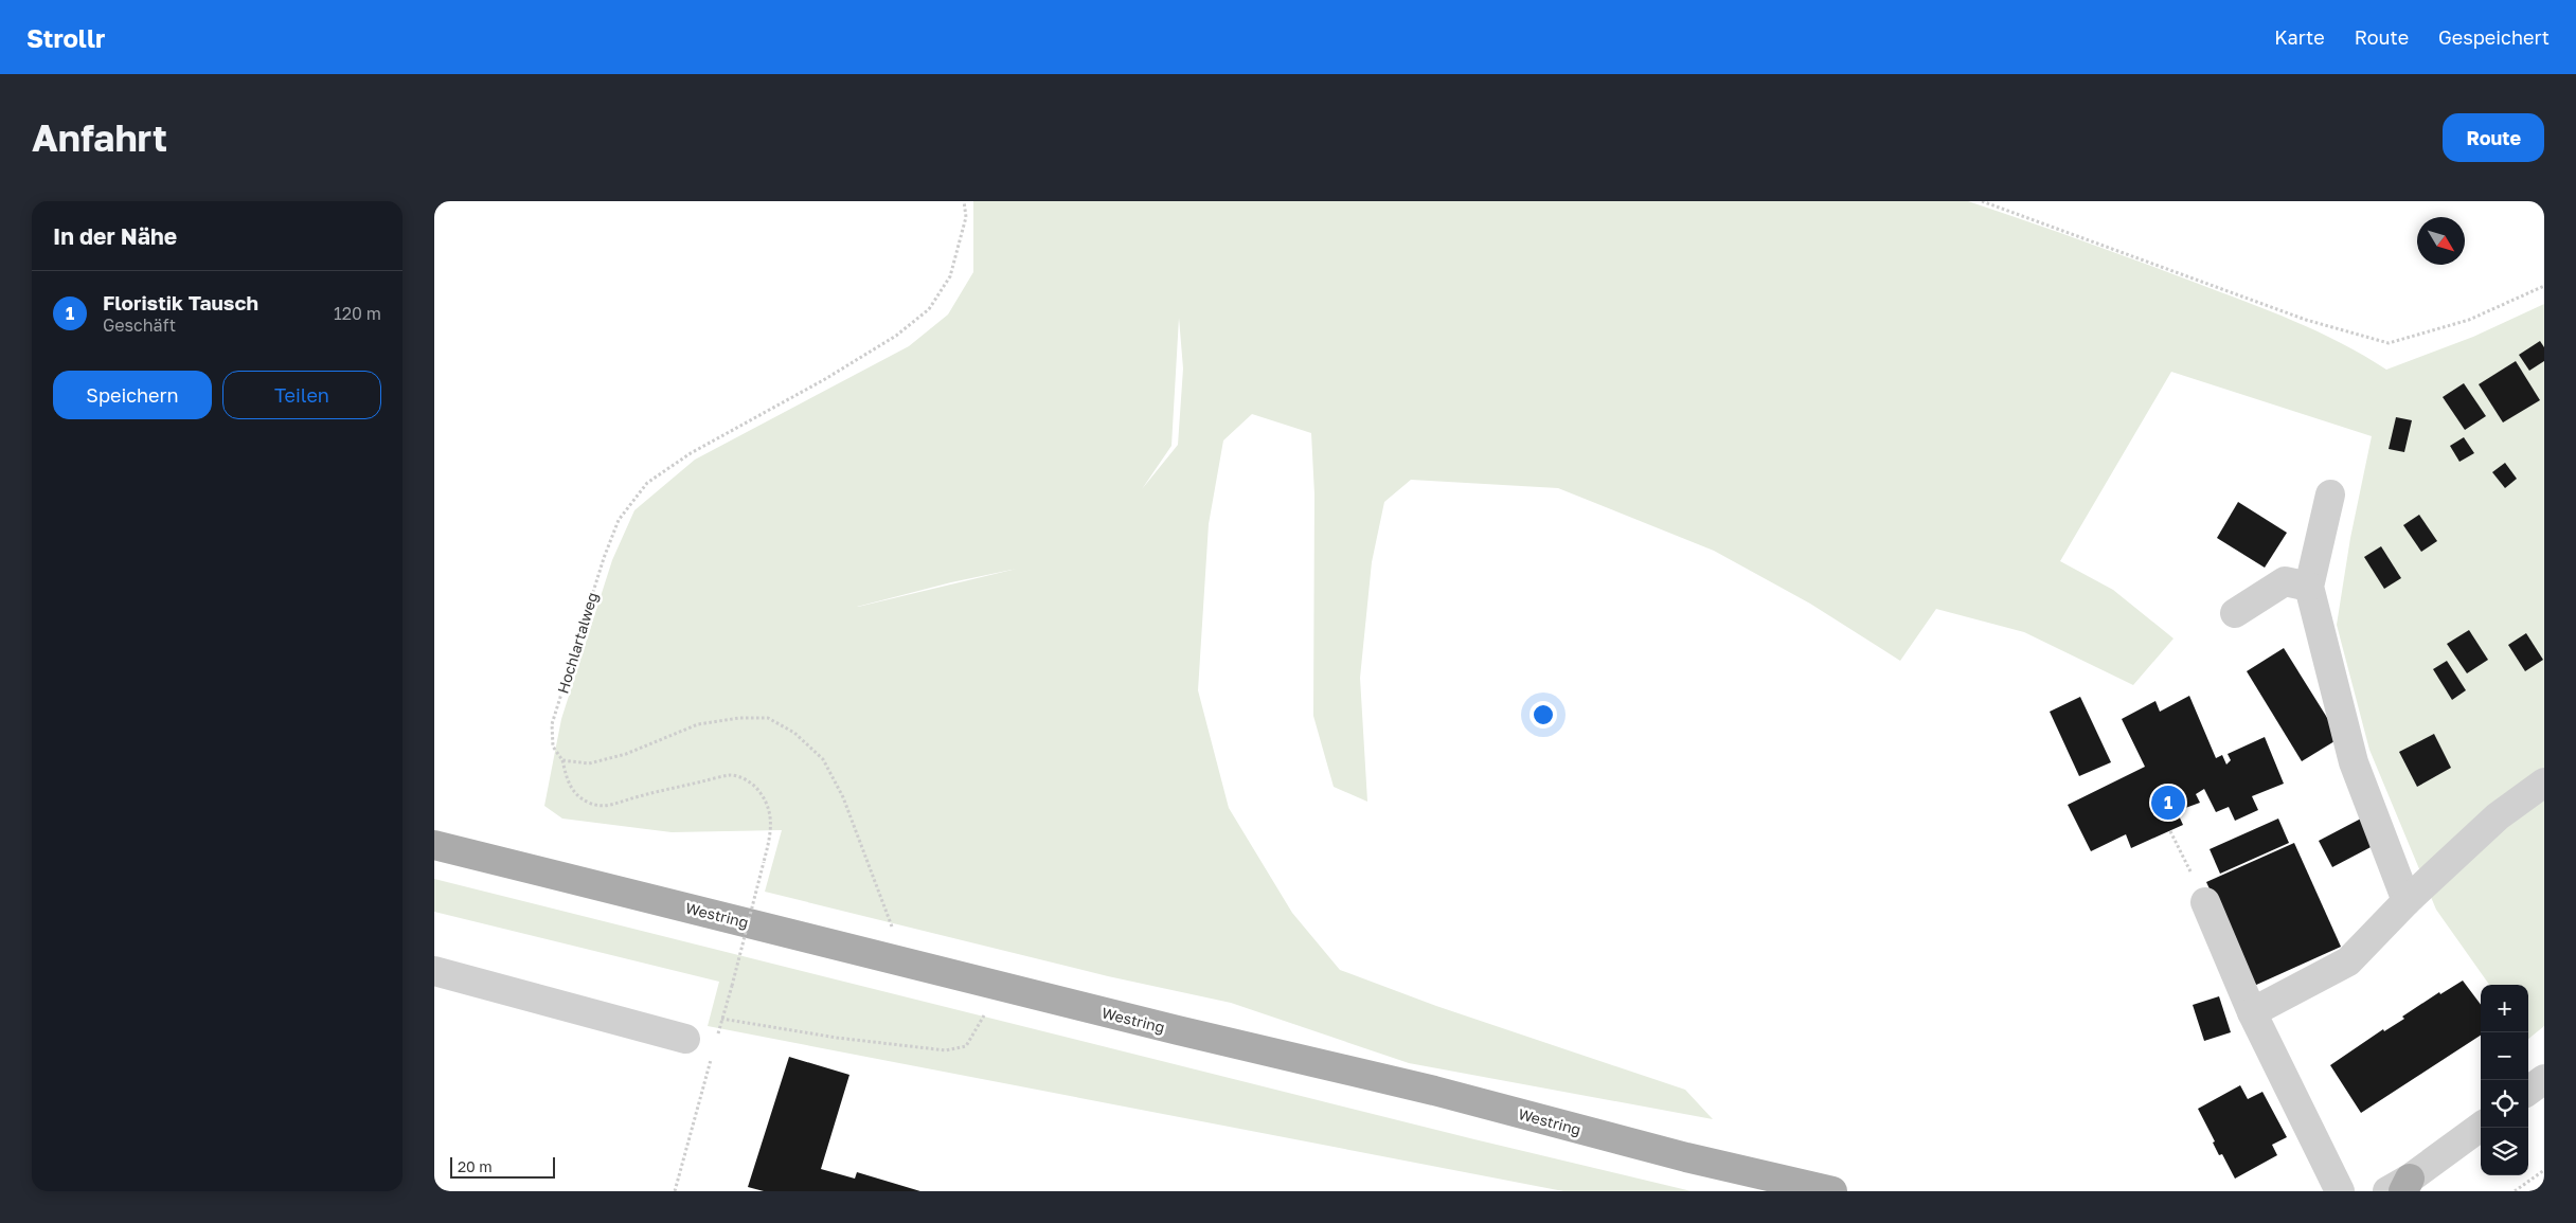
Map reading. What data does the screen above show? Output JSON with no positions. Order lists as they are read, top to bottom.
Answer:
{
  "streets": {
    "main road": ["Westring"],
    "path": ["Hochlartalweg"]
  },
  "scale_bar": "20 m",
  "north": "bottom right",
  "page": {
    "header": "Strollr",
    "nav": ["Karte", "Route", "Gespeichert"],
    "buttons": [
      "Route",
      ["Speichern", "Teilen"]
    ],
    "title": "Anfahrt",
    "heading": "In der Nähe",
    "list": [
      {
        "mark": "1",
        "name": "Floristik Tausch",
        "note": "Geschäft",
        "value": "120 m"
      }
    ],
    "pins": "1",
    "map_buttons": ["+", "−"],
    "scale": "20 m"
  }
}
